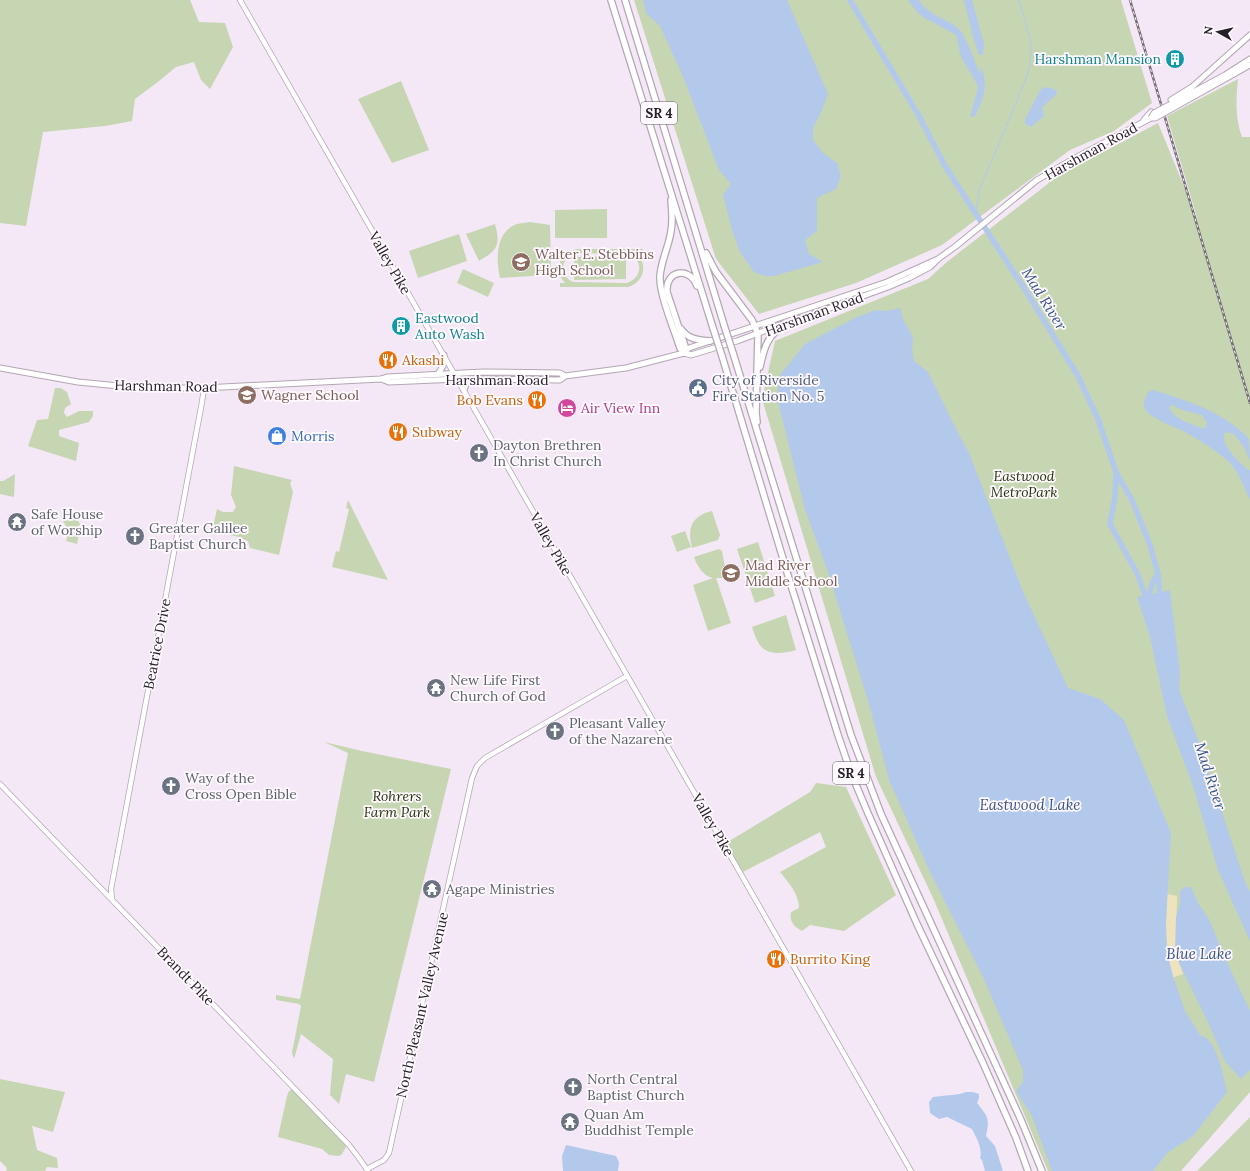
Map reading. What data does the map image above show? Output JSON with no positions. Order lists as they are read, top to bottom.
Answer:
{
  "streets": {
    "highway": ["SR 4"],
    "main road": ["Harshman Road"],
    "street": [
      "Valley Pike",
      "Beatrice Drive",
      "Brandt Pike",
      "North Pleasant Valley Avenue"
    ]
  },
  "crossings": [
    ["Harshman Road", "Valley Pike"],
    ["Harshman Road", "Beatrice Drive"],
    ["Valley Pike", "North Pleasant Valley Avenue"],
    ["Beatrice Drive", "Brandt Pike"],
    ["Brandt Pike", "North Pleasant Valley Avenue"]
  ],
  "water": ["Mad River", "Eastwood Lake", "Blue Lake"],
  "parks": ["Eastwood MetroPark", "Rohrers Farm Park"],
  "places": {
    "building": ["Harshman Mansion", "Eastwood Auto Wash"],
    "school or university": ["Walter E. Stebbins High School", "Wagner School", "Mad River Middle School"],
    "restaurant": [
      "Akashi",
      "Bob Evans",
      "Subway",
      "Burrito King"
    ],
    "public building": ["City of Riverside Fire Station No. 5"],
    "hotel": ["Air View Inn"],
    "shop": ["Morris"],
    "church": [
      "Dayton Brethren In Christ Church",
      "Greater Galilee Baptist Church",
      "Pleasant Valley of the Nazarene",
      "Way of the Cross Open Bible",
      "North Central Baptist Church"
    ],
    "temple": [
      "Safe House of Worship",
      "New Life First Church of God",
      "Agape Ministries",
      "Quan Am Buddhist Temple"
    ]
  },
  "north": "left"
}
